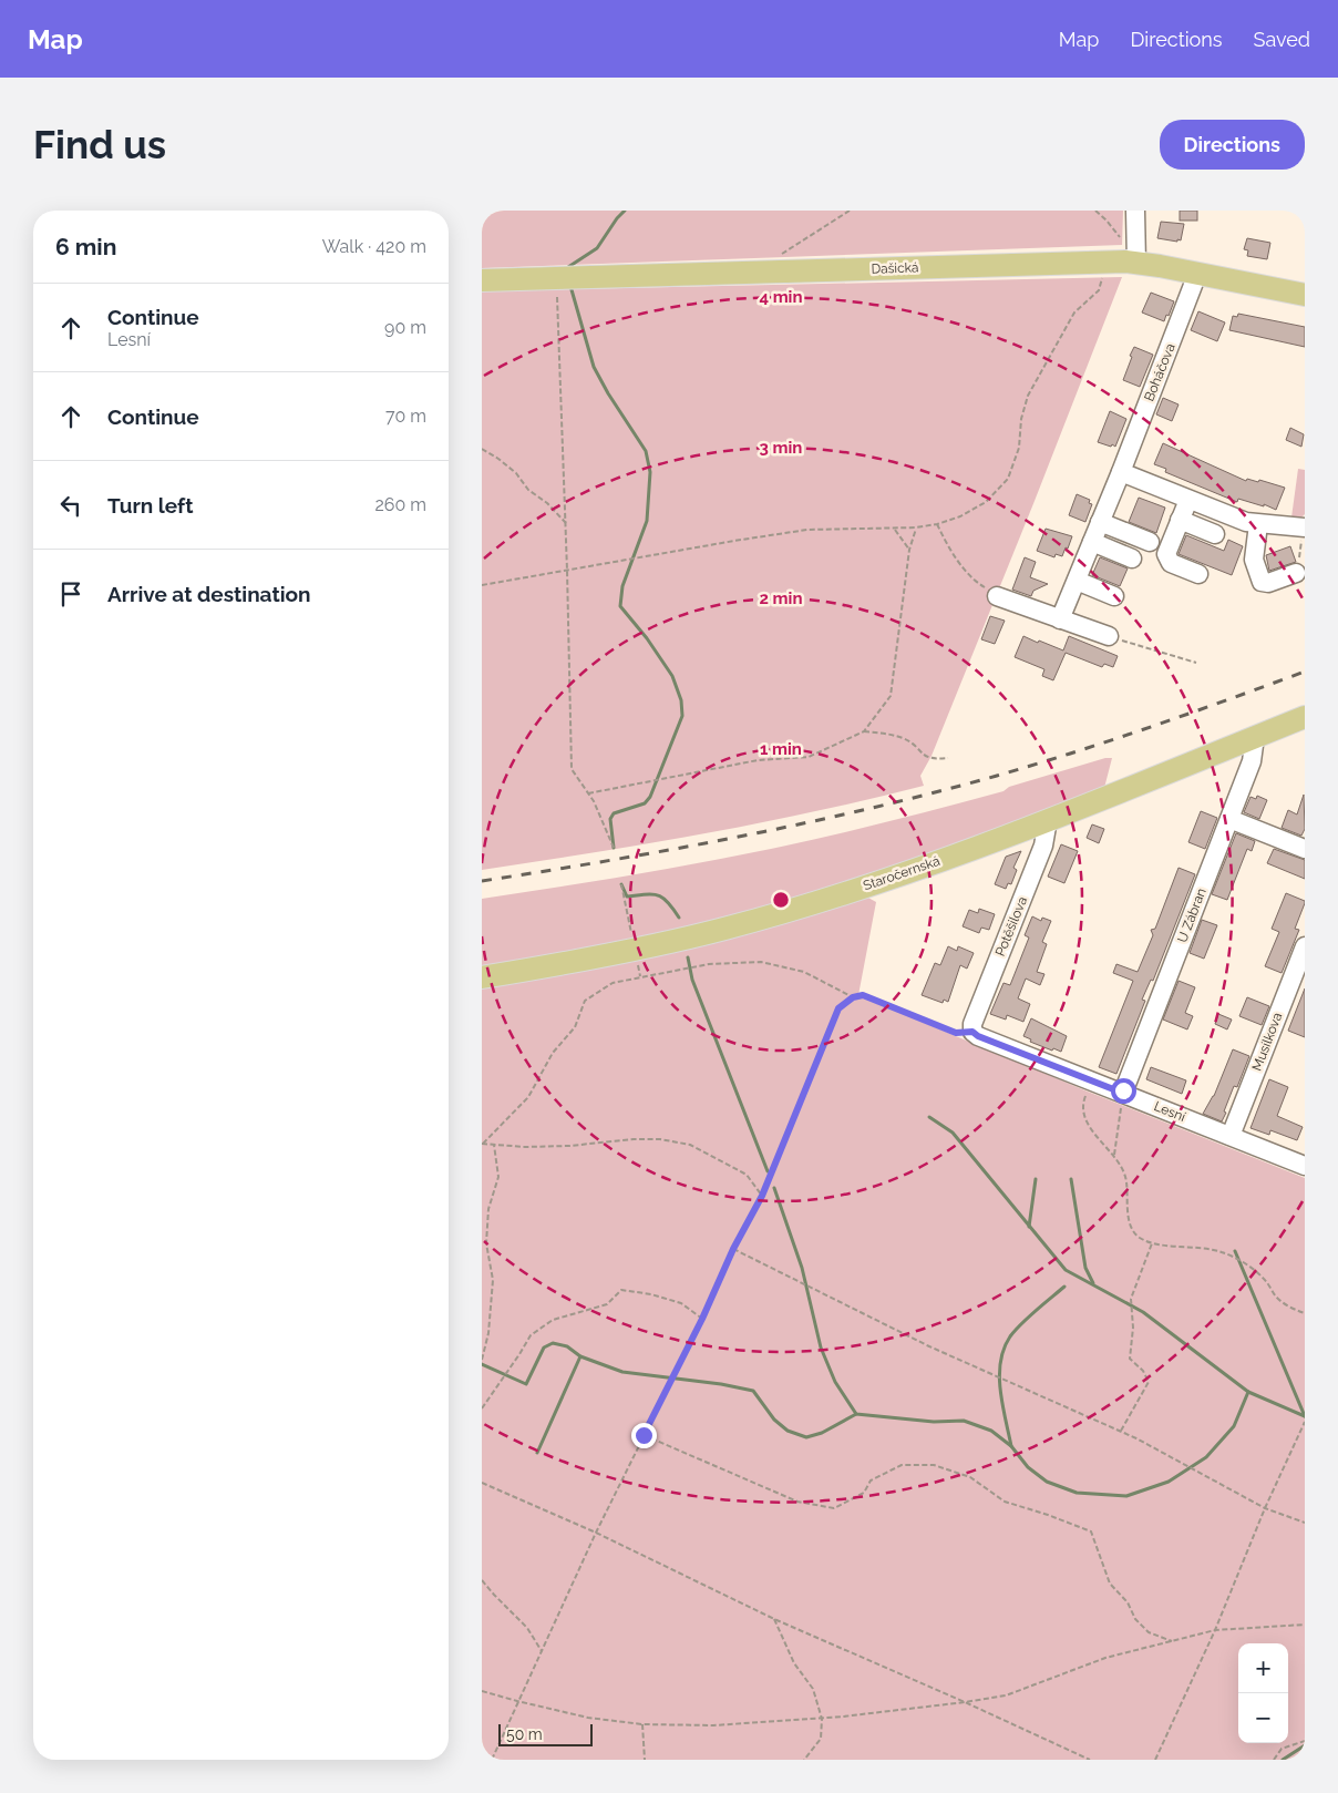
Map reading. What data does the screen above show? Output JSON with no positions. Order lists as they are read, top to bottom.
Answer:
{
  "streets": {
    "main road": ["Dašická", "Staročernská"],
    "street": [
      "Boháčova",
      "U Zábran",
      "Potěšilova",
      "Musílkova",
      "Lesní"
    ]
  },
  "crossings": [
    ["Dašická", "Boháčova"],
    ["Staročernská", "U Zábran"],
    ["Staročernská", "Potěšilova"],
    ["U Zábran", "Lesní"],
    ["Potěšilova", "Lesní"],
    ["Musílkova", "Lesní"]
  ],
  "scale_bar": "50 m",
  "page": {
    "header": "Map",
    "nav": ["Map", "Directions", "Saved"],
    "buttons": "Directions",
    "title": "Find us",
    "heading": ["6 min", "Walk · 420 m"],
    "list": [
      ["Continue", "Lesní", "90 m"],
      ["Continue", "70 m"],
      ["Turn left", "260 m"],
      "Arrive at destination"
    ],
    "map_buttons": ["+", "−"],
    "scale": "50 m"
  },
  "rings": [
    "4 min",
    "3 min",
    "2 min",
    "1 min"
  ]
}
